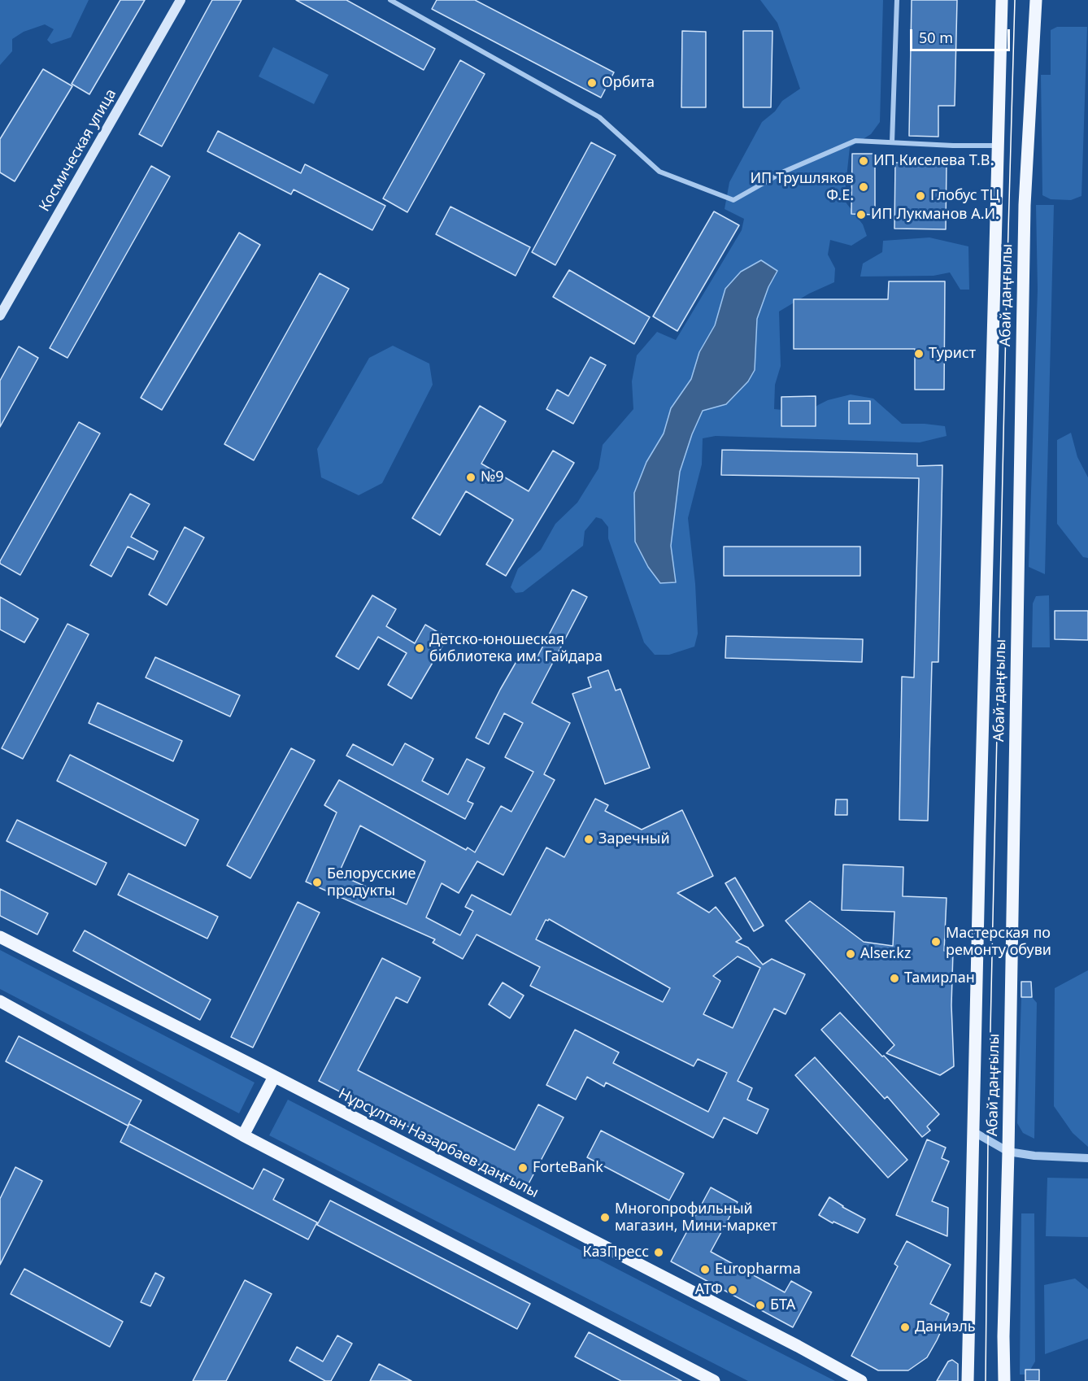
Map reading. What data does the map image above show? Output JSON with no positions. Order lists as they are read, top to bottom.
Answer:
{
  "streets": {
    "main road": ["Космическая улица", "Абай даңғылы", "Нұрсұлтан Назарбаев даңғылы"]
  },
  "places": [
    "Орбита",
    "ИП Киселева Т.В.",
    "ИП Трушляков Ф.Е.",
    "Глобус ТЦ",
    "ИП Лукманов А.И.",
    "Турист",
    "№9",
    "Детско-юношеская библиотека им. Гайдара",
    "Заречный",
    "Белорусские продукты",
    "Мастерская по ремонту обуви",
    "Alser.kz",
    "Тамирлан",
    "ForteBank",
    "Многопрофильный магазин, Мини-маркет",
    "КазПресс",
    "Europharma",
    "АТФ",
    "БТА",
    "Даниэль"
  ],
  "scale_bar": "50 m"
}
